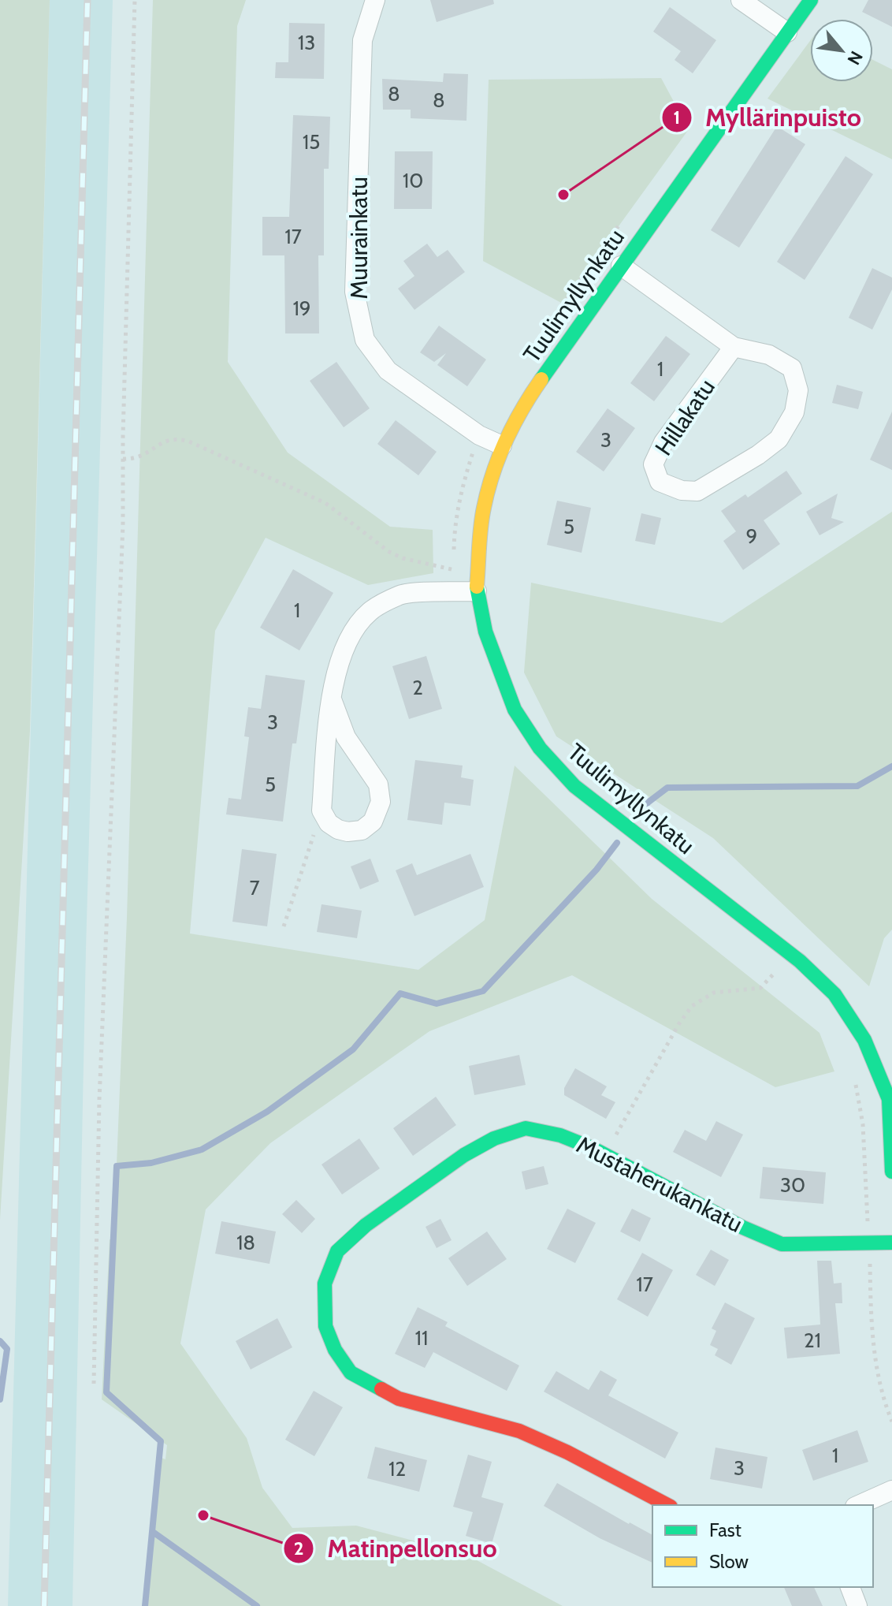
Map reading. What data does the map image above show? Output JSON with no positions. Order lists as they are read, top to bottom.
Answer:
{
  "streets": {
    "street": [
      "Muurainkatu",
      "Tuulimyllynkatu",
      "Hillakatu",
      "Mustaherukankatu"
    ]
  },
  "crossings": [
    ["Muurainkatu", "Tuulimyllynkatu"],
    ["Tuulimyllynkatu", "Hillakatu"]
  ],
  "places": ["Myllärinpuisto", "Matinpellonsuo"],
  "house_numbers": [
    "13",
    "8",
    "8",
    "15",
    "10",
    "17",
    "19",
    "1",
    "3",
    "5",
    "9",
    "1",
    "2",
    "3",
    "5",
    "7",
    "30",
    "18",
    "17",
    "11",
    "21",
    "1",
    "3",
    "12"
  ],
  "legend": ["Fast", "Slow"],
  "north": "bottom right"
}
